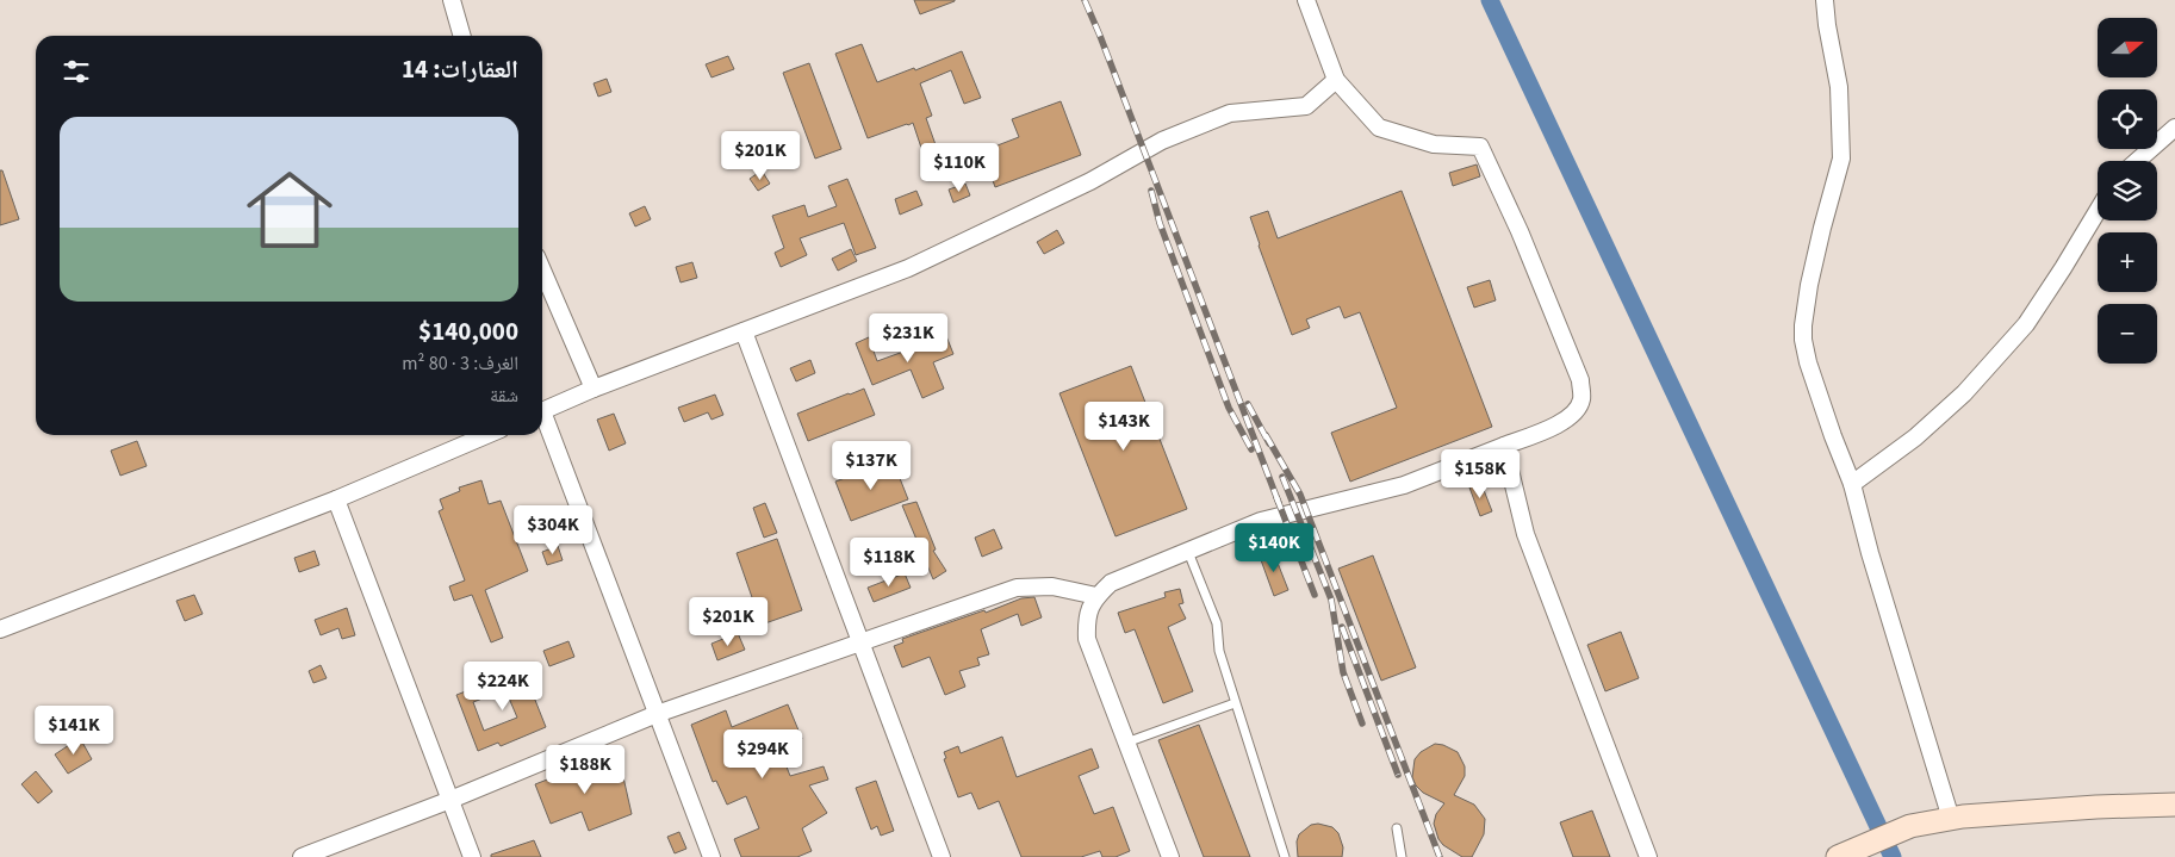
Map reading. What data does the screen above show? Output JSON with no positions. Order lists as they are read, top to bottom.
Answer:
{
  "north": "right",
  "page": {
    "map_buttons": ["+", "−"],
    "heading": "العقارات: 14",
    "list": [
      {
        "name": "$140,000",
        "note": "الغرف: 3 · 80 m² · شقة"
      }
    ],
    "price": [
      "$201K",
      "$110K",
      "$231K",
      "$143K",
      "$137K",
      "$158K",
      "$304K",
      "$140K",
      "$118K",
      "$201K",
      "$224K",
      "$141K",
      "$294K",
      "$188K"
    ]
  }
}
